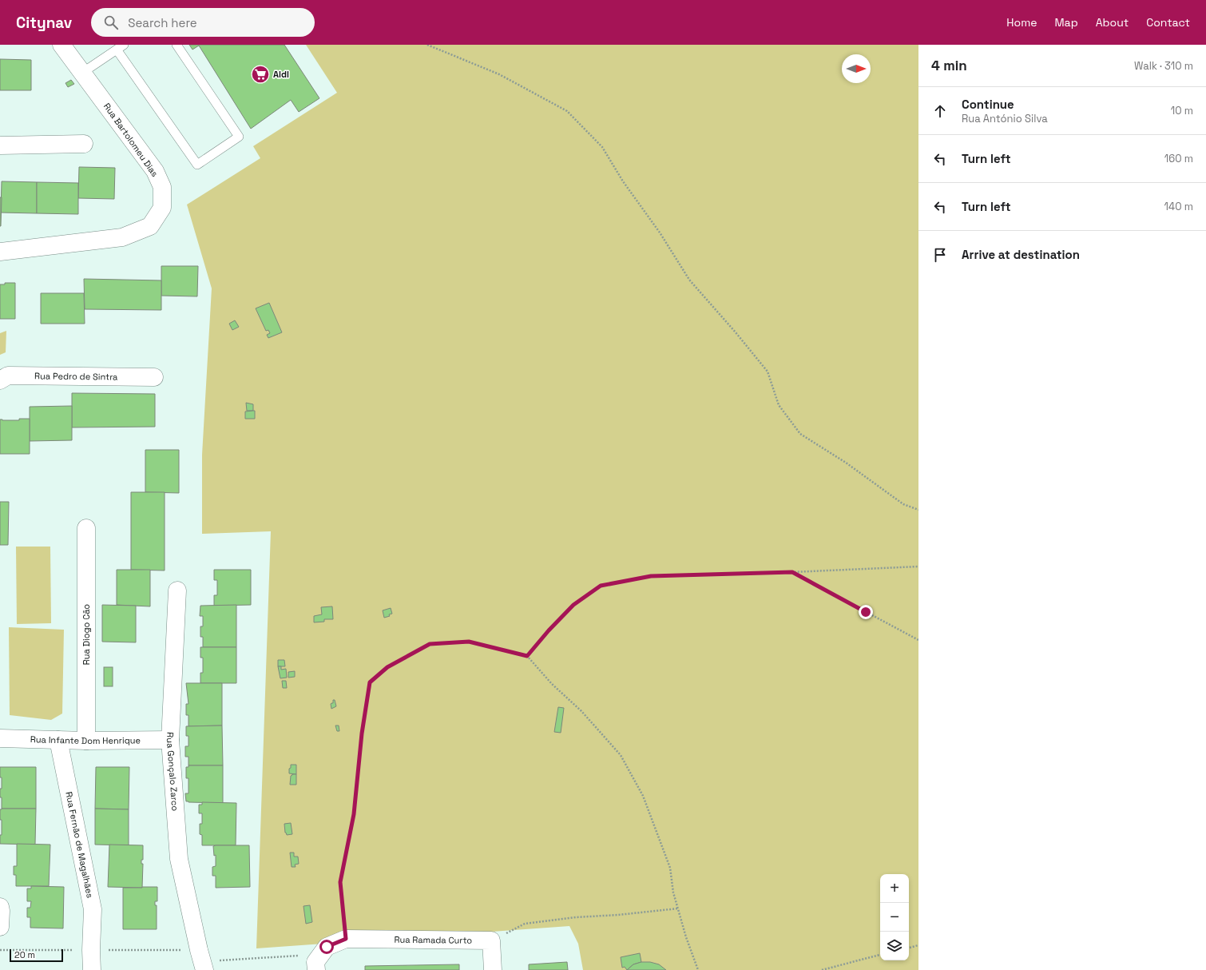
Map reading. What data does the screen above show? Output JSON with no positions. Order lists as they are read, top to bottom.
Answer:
{
  "streets": {
    "street": [
      "Rua Bartolomeu Dias",
      "Rua Pedro de Sintra",
      "Rua Diogo Cão",
      "Rua Infante Dom Henrique",
      "Rua Gonçalo Zarco",
      "Rua Fernão de Magalhães",
      "Rua Ramada Curto"
    ]
  },
  "crossings": [
    ["Rua Diogo Cão", "Rua Infante Dom Henrique"],
    ["Rua Infante Dom Henrique", "Rua Gonçalo Zarco"],
    ["Rua Infante Dom Henrique", "Rua Fernão de Magalhães"]
  ],
  "places": {
    "supermarket": ["Aldi"]
  },
  "scale_bar": "20 m",
  "north": "right",
  "page": {
    "header": "Citynav",
    "search": "Search here",
    "nav": [
      "Home",
      "Map",
      "About",
      "Contact"
    ],
    "heading": ["4 min", "Walk · 310 m"],
    "list": [
      ["Continue", "Rua António Silva", "10 m"],
      ["Turn left", "160 m"],
      ["Turn left", "140 m"],
      "Arrive at destination"
    ],
    "map_buttons": ["+", "−"],
    "scale": "20 m"
  }
}
